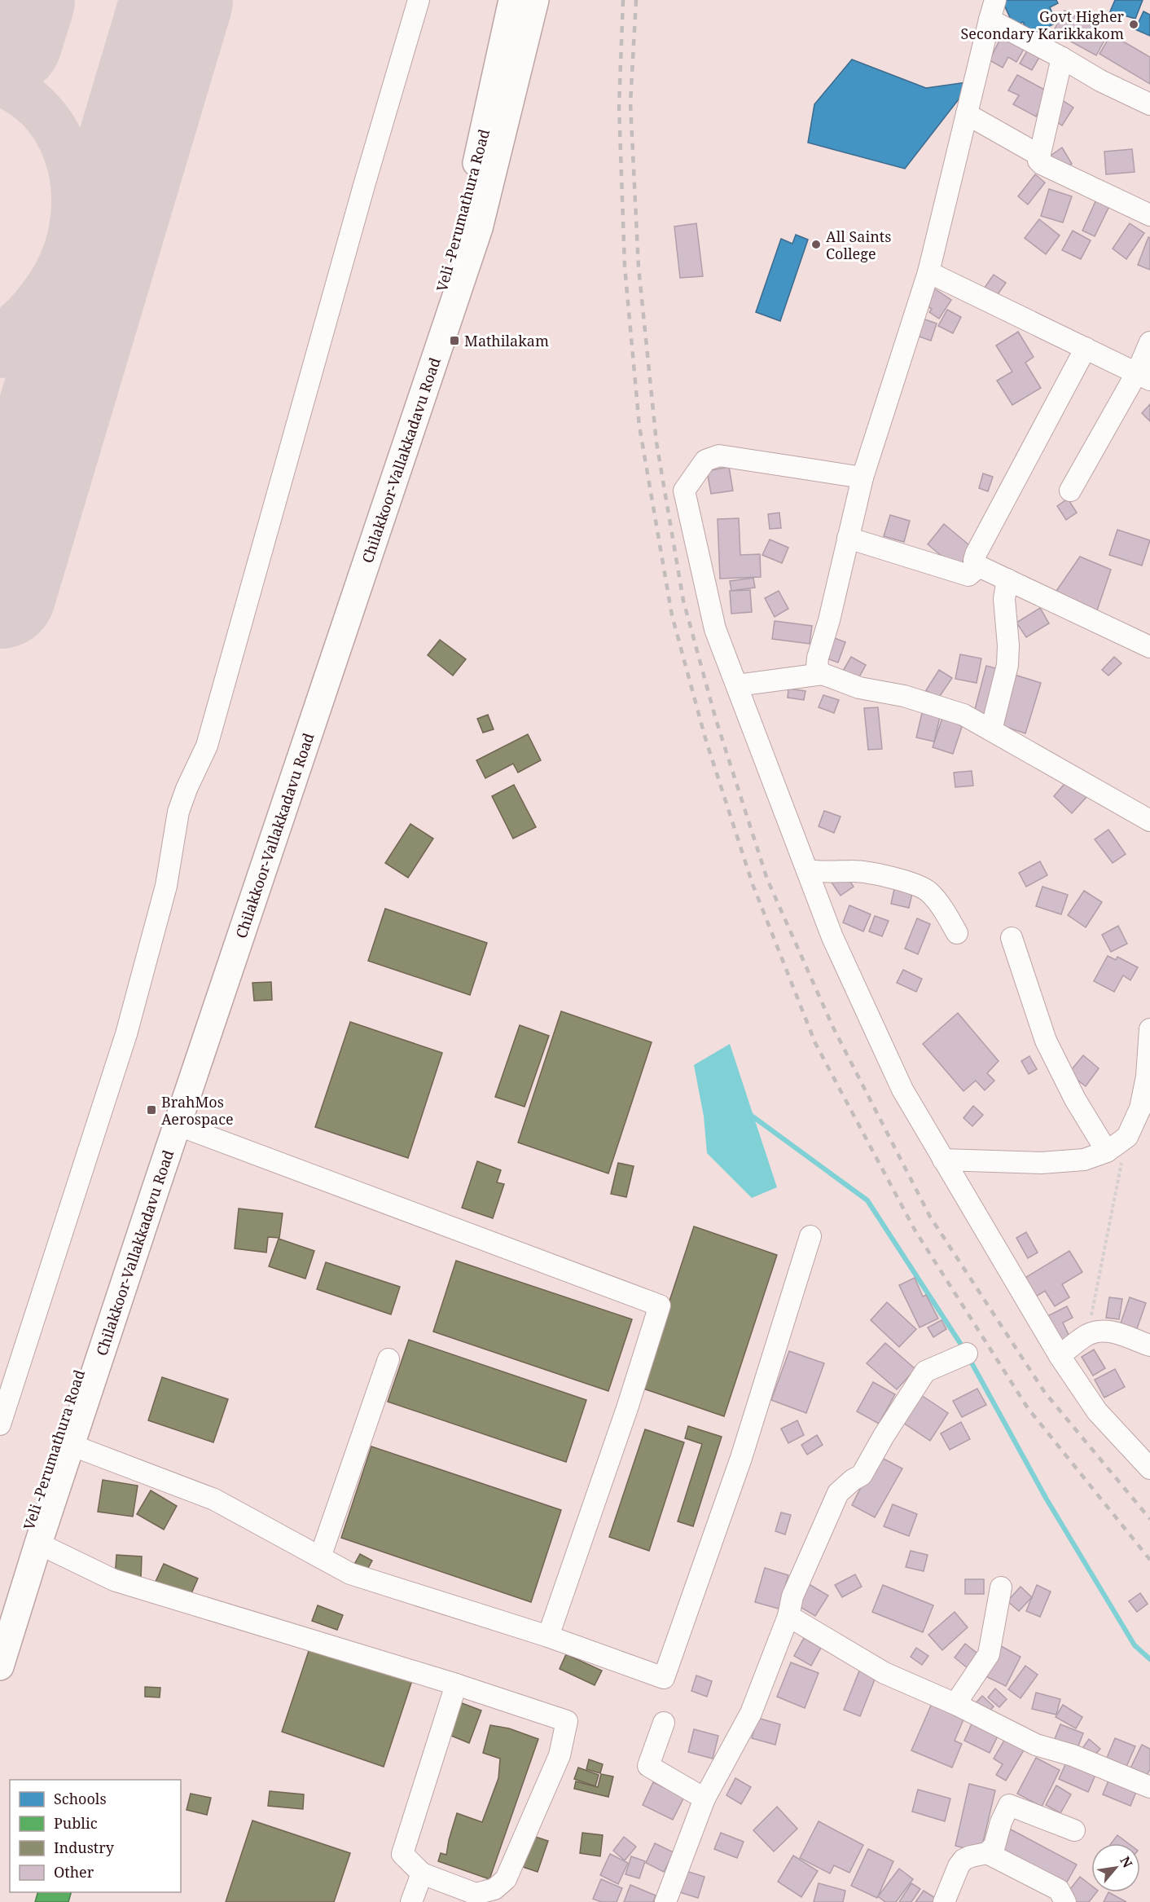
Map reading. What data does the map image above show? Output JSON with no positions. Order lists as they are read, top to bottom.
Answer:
{
  "streets": {
    "main road": ["Veli -Perumathura Road", "Chilakkoor-Vallakkadavu Road"]
  },
  "places": {
    "other": ["Govt Higher Secondary Karikkakom", "All Saints College"],
    "transit": ["Mathilakam", "BrahMos Aerospace"]
  },
  "legend": [
    "Schools",
    "Public",
    "Industry",
    "Other"
  ],
  "north": "top right"
}
